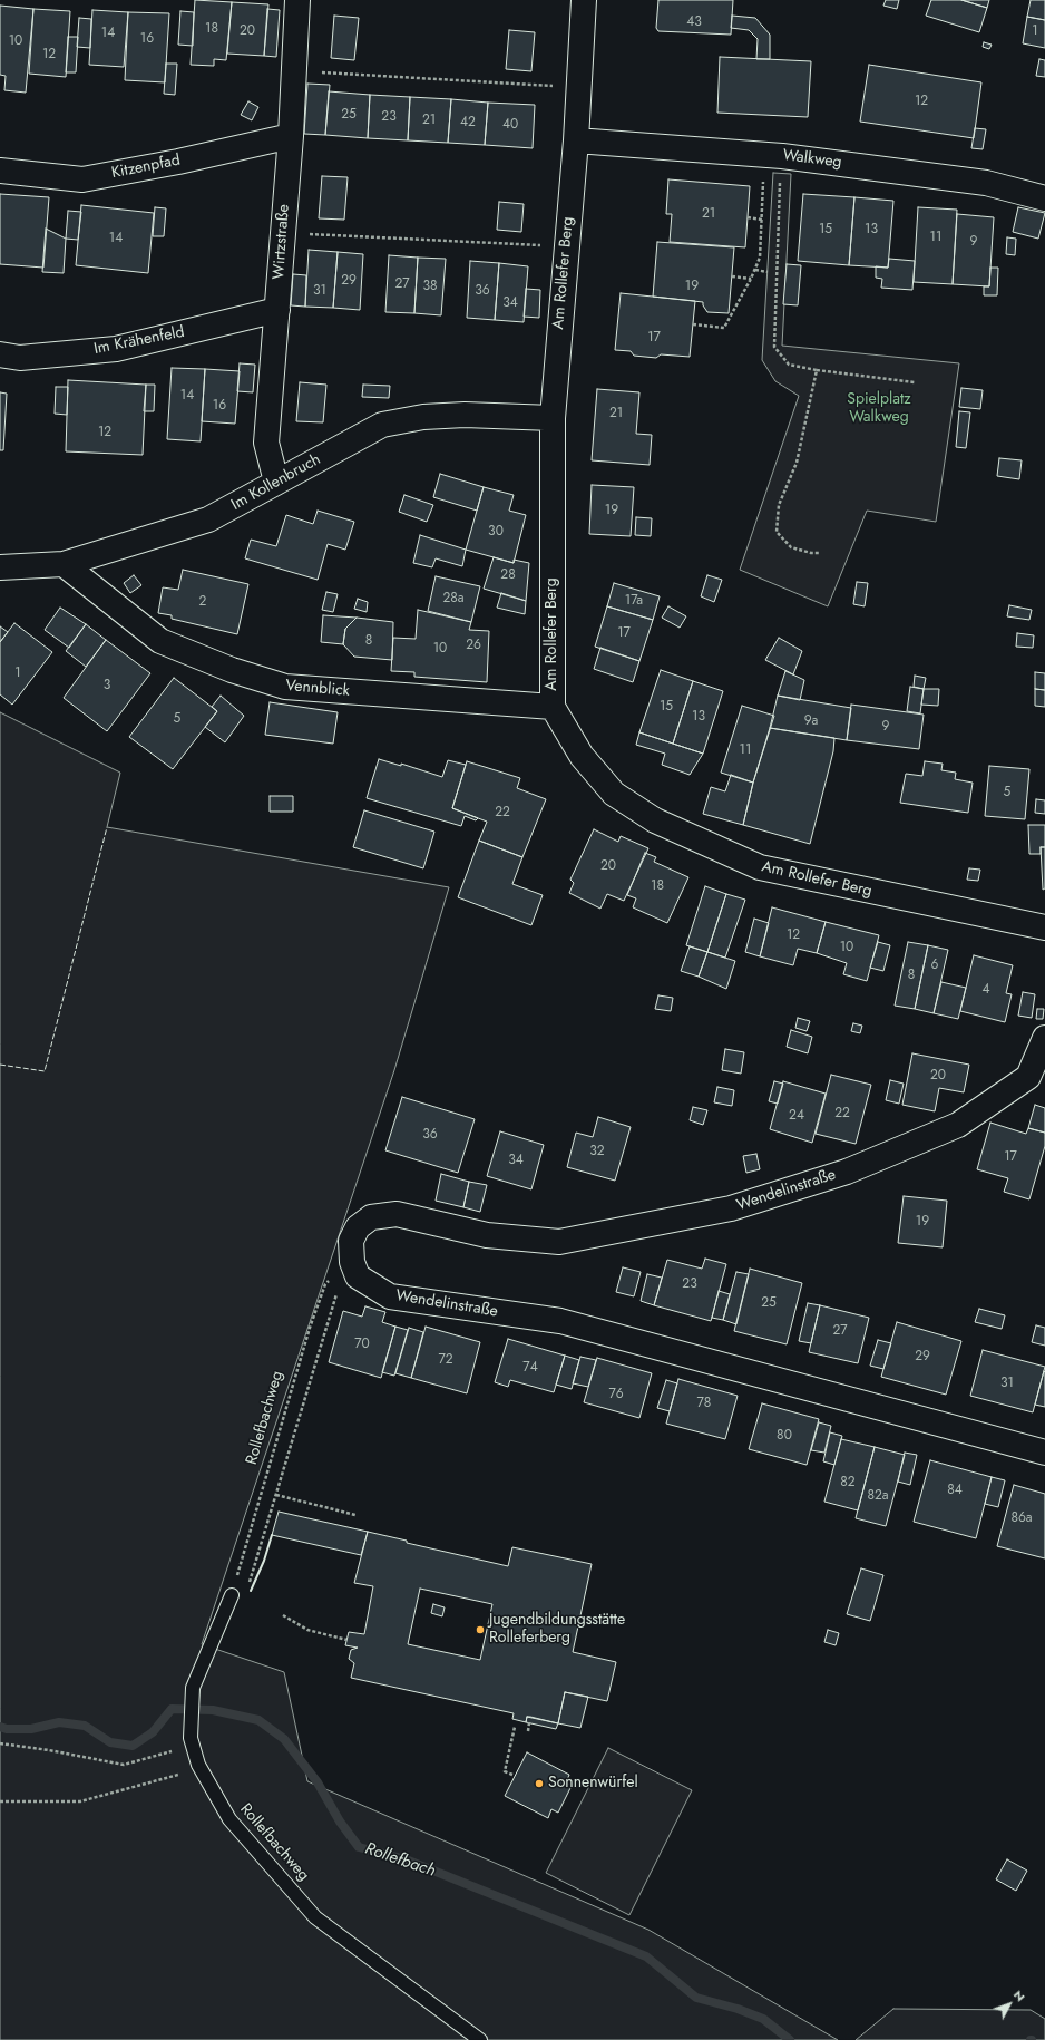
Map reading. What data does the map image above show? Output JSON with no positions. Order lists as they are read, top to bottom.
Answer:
{
  "streets": {
    "street": [
      "Walkweg",
      "Kitzenpfad",
      "Wirtzstraße",
      "Am Rollefer Berg",
      "Im Krähenfeld",
      "Im Kollenbruch",
      "Vennblick",
      "Wendelinstraße"
    ],
    "lane": ["Rollefbachweg"]
  },
  "crossings": [
    ["Walkweg", "Am Rollefer Berg"],
    ["Kitzenpfad", "Wirtzstraße"],
    ["Wirtzstraße", "Im Krähenfeld"],
    ["Wirtzstraße", "Im Kollenbruch"],
    ["Am Rollefer Berg", "Im Kollenbruch"],
    ["Am Rollefer Berg", "Vennblick"],
    ["Im Kollenbruch", "Vennblick"],
    ["Wendelinstraße", "Rollefbachweg"]
  ],
  "water": ["Rollefbach"],
  "parks": ["Spielplatz Walkweg"],
  "places": ["Jugendbildungsstätte Rolleferberg", "Sonnenwürfel"],
  "house_numbers": [
    "43",
    "18",
    "20",
    "1",
    "14",
    "16",
    "10",
    "12",
    "12",
    "25",
    "23",
    "21",
    "42",
    "40",
    "21",
    "15",
    "13",
    "11",
    "14",
    "9",
    "29",
    "27",
    "38",
    "19",
    "31",
    "36",
    "34",
    "17",
    "14",
    "16",
    "21",
    "12",
    "19",
    "30",
    "28",
    "28a",
    "17a",
    "2",
    "17",
    "8",
    "26",
    "10",
    "1",
    "3",
    "15",
    "13",
    "5",
    "9a",
    "9",
    "11",
    "5",
    "22",
    "20",
    "18",
    "12",
    "10",
    "6",
    "8",
    "4",
    "20",
    "22",
    "24",
    "36",
    "32",
    "17",
    "34",
    "19",
    "23",
    "25",
    "27",
    "70",
    "29",
    "72",
    "74",
    "31",
    "76",
    "78",
    "80",
    "82",
    "84",
    "82a",
    "86a"
  ],
  "north": "top right"
}
